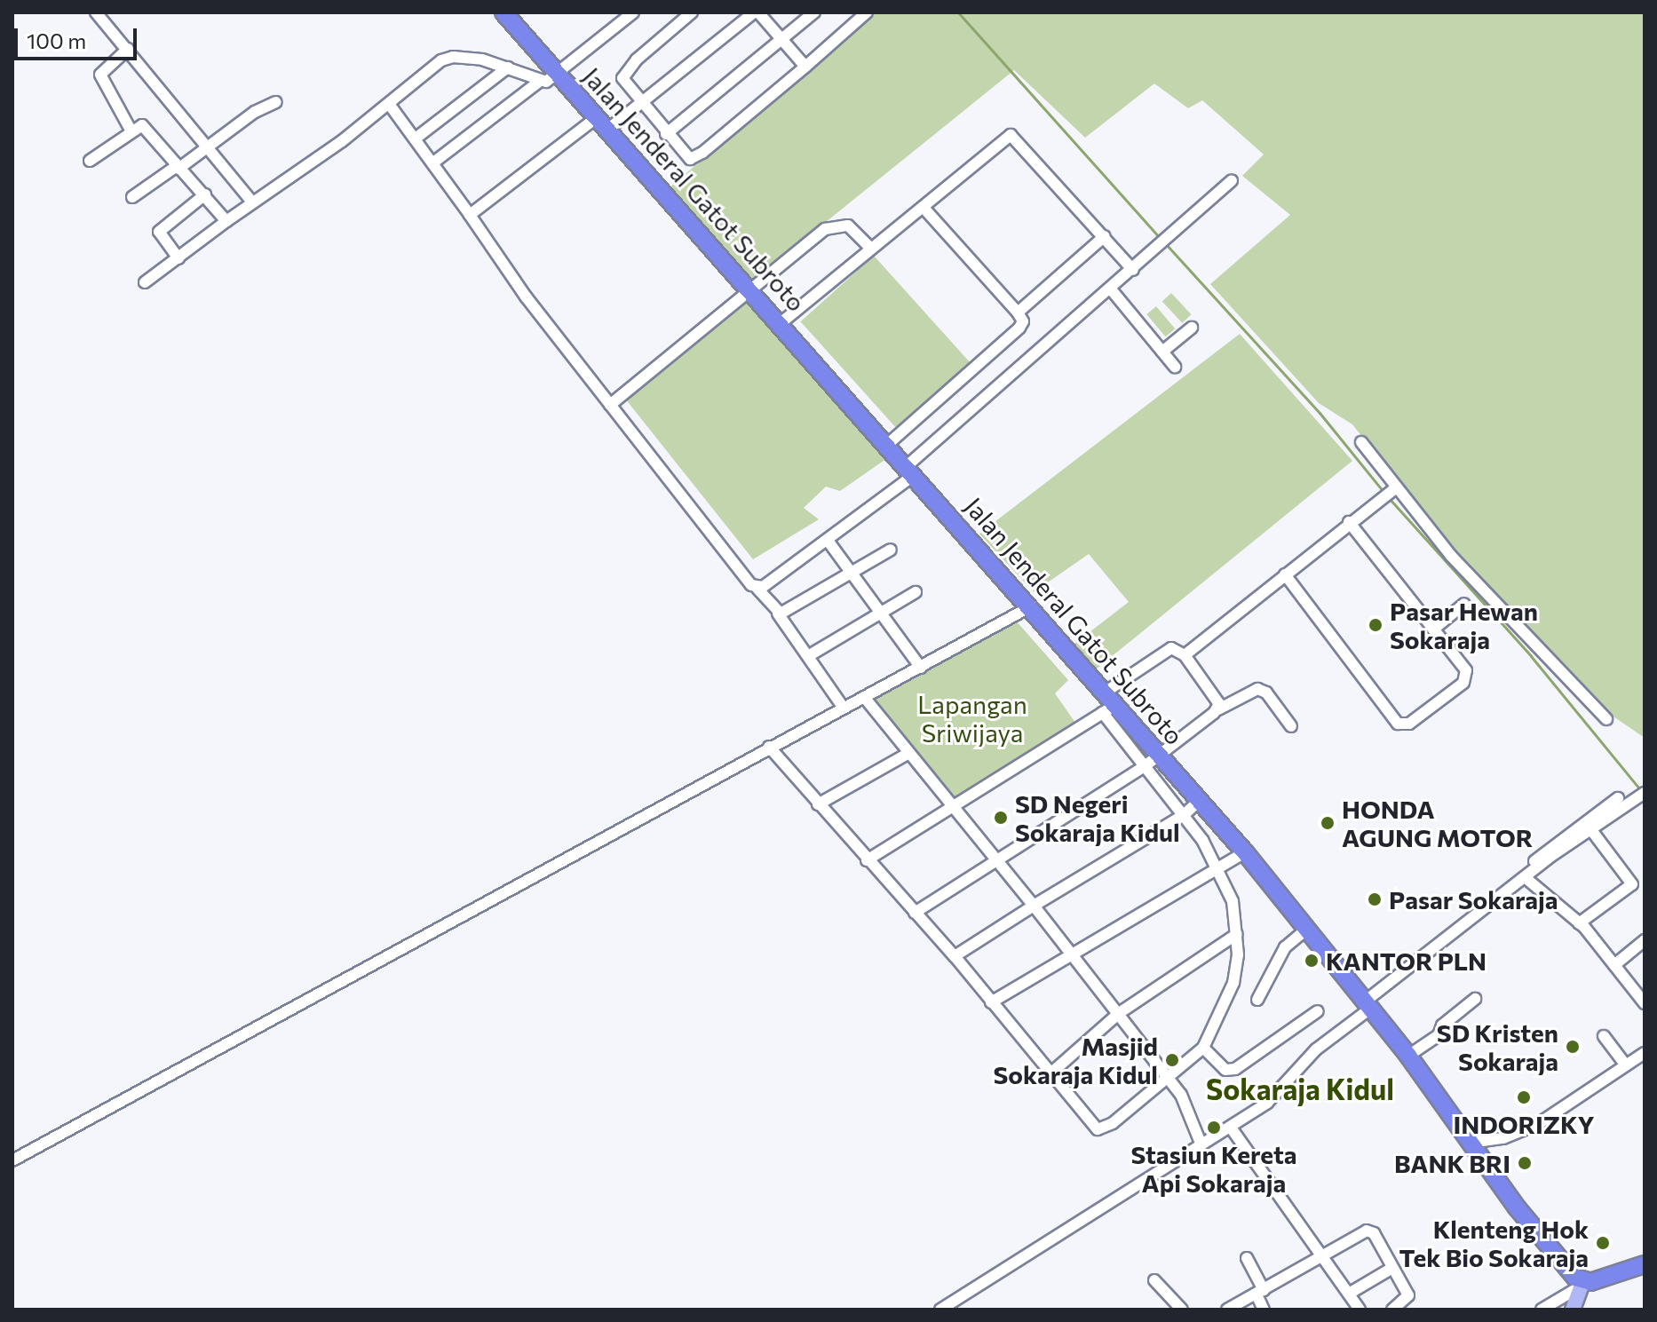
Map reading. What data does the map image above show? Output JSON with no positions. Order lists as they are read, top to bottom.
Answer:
{
  "streets": {
    "highway": ["Jalan Jenderal Gatot Subroto"]
  },
  "districts": ["Sokaraja Kidul"],
  "parks": ["Lapangan Sriwijaya"],
  "places": [
    "Pasar Hewan Sokaraja",
    "SD Negeri Sokaraja Kidul",
    "HONDA AGUNG MOTOR",
    "Pasar Sokaraja",
    "KANTOR PLN",
    "SD Kristen Sokaraja",
    "Masjid Sokaraja Kidul",
    "INDORIZKY",
    "Stasiun Kereta Api Sokaraja",
    "BANK BRI",
    "Klenteng Hok Tek Bio Sokaraja"
  ],
  "scale_bar": "100 m"
}
